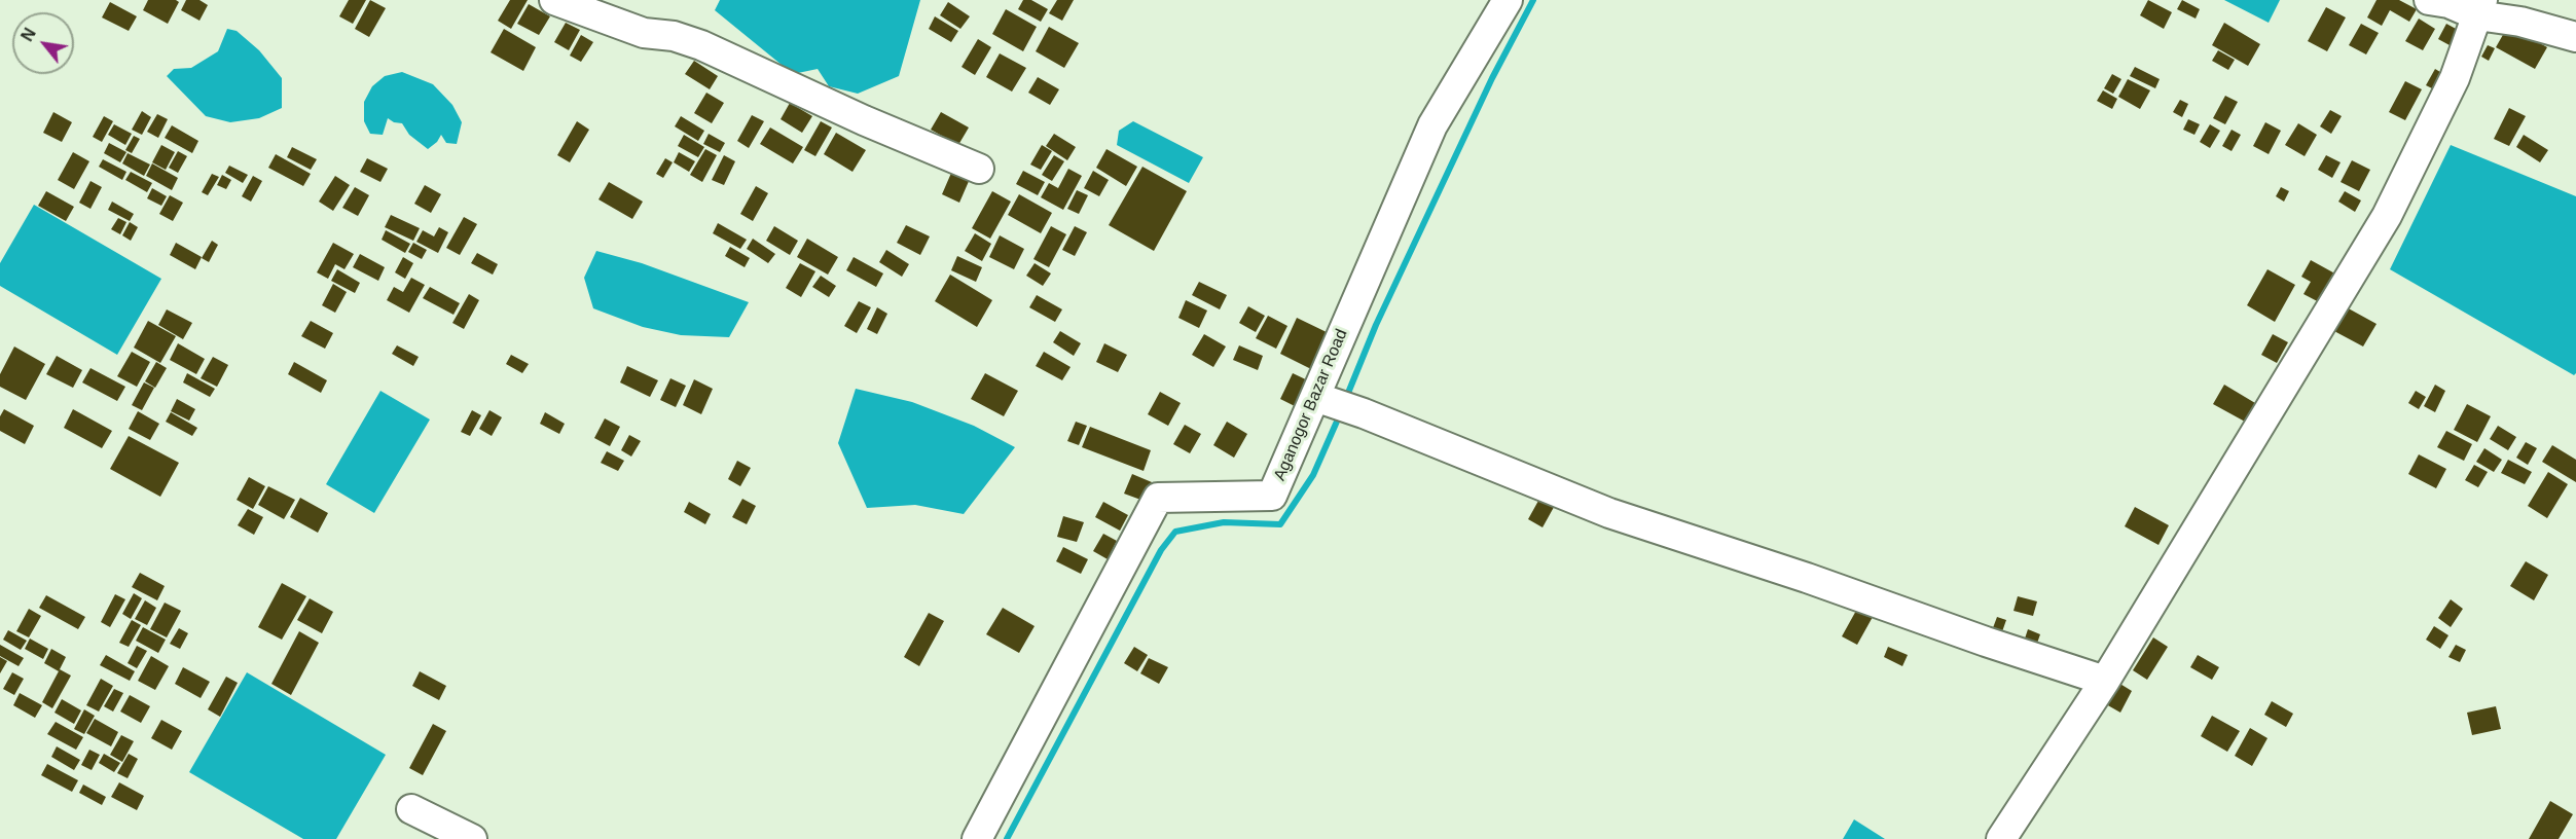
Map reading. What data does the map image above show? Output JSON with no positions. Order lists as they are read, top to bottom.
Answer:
{
  "streets": {
    "street": ["Aganogor Bazar Road"]
  },
  "north": "top left"
}
